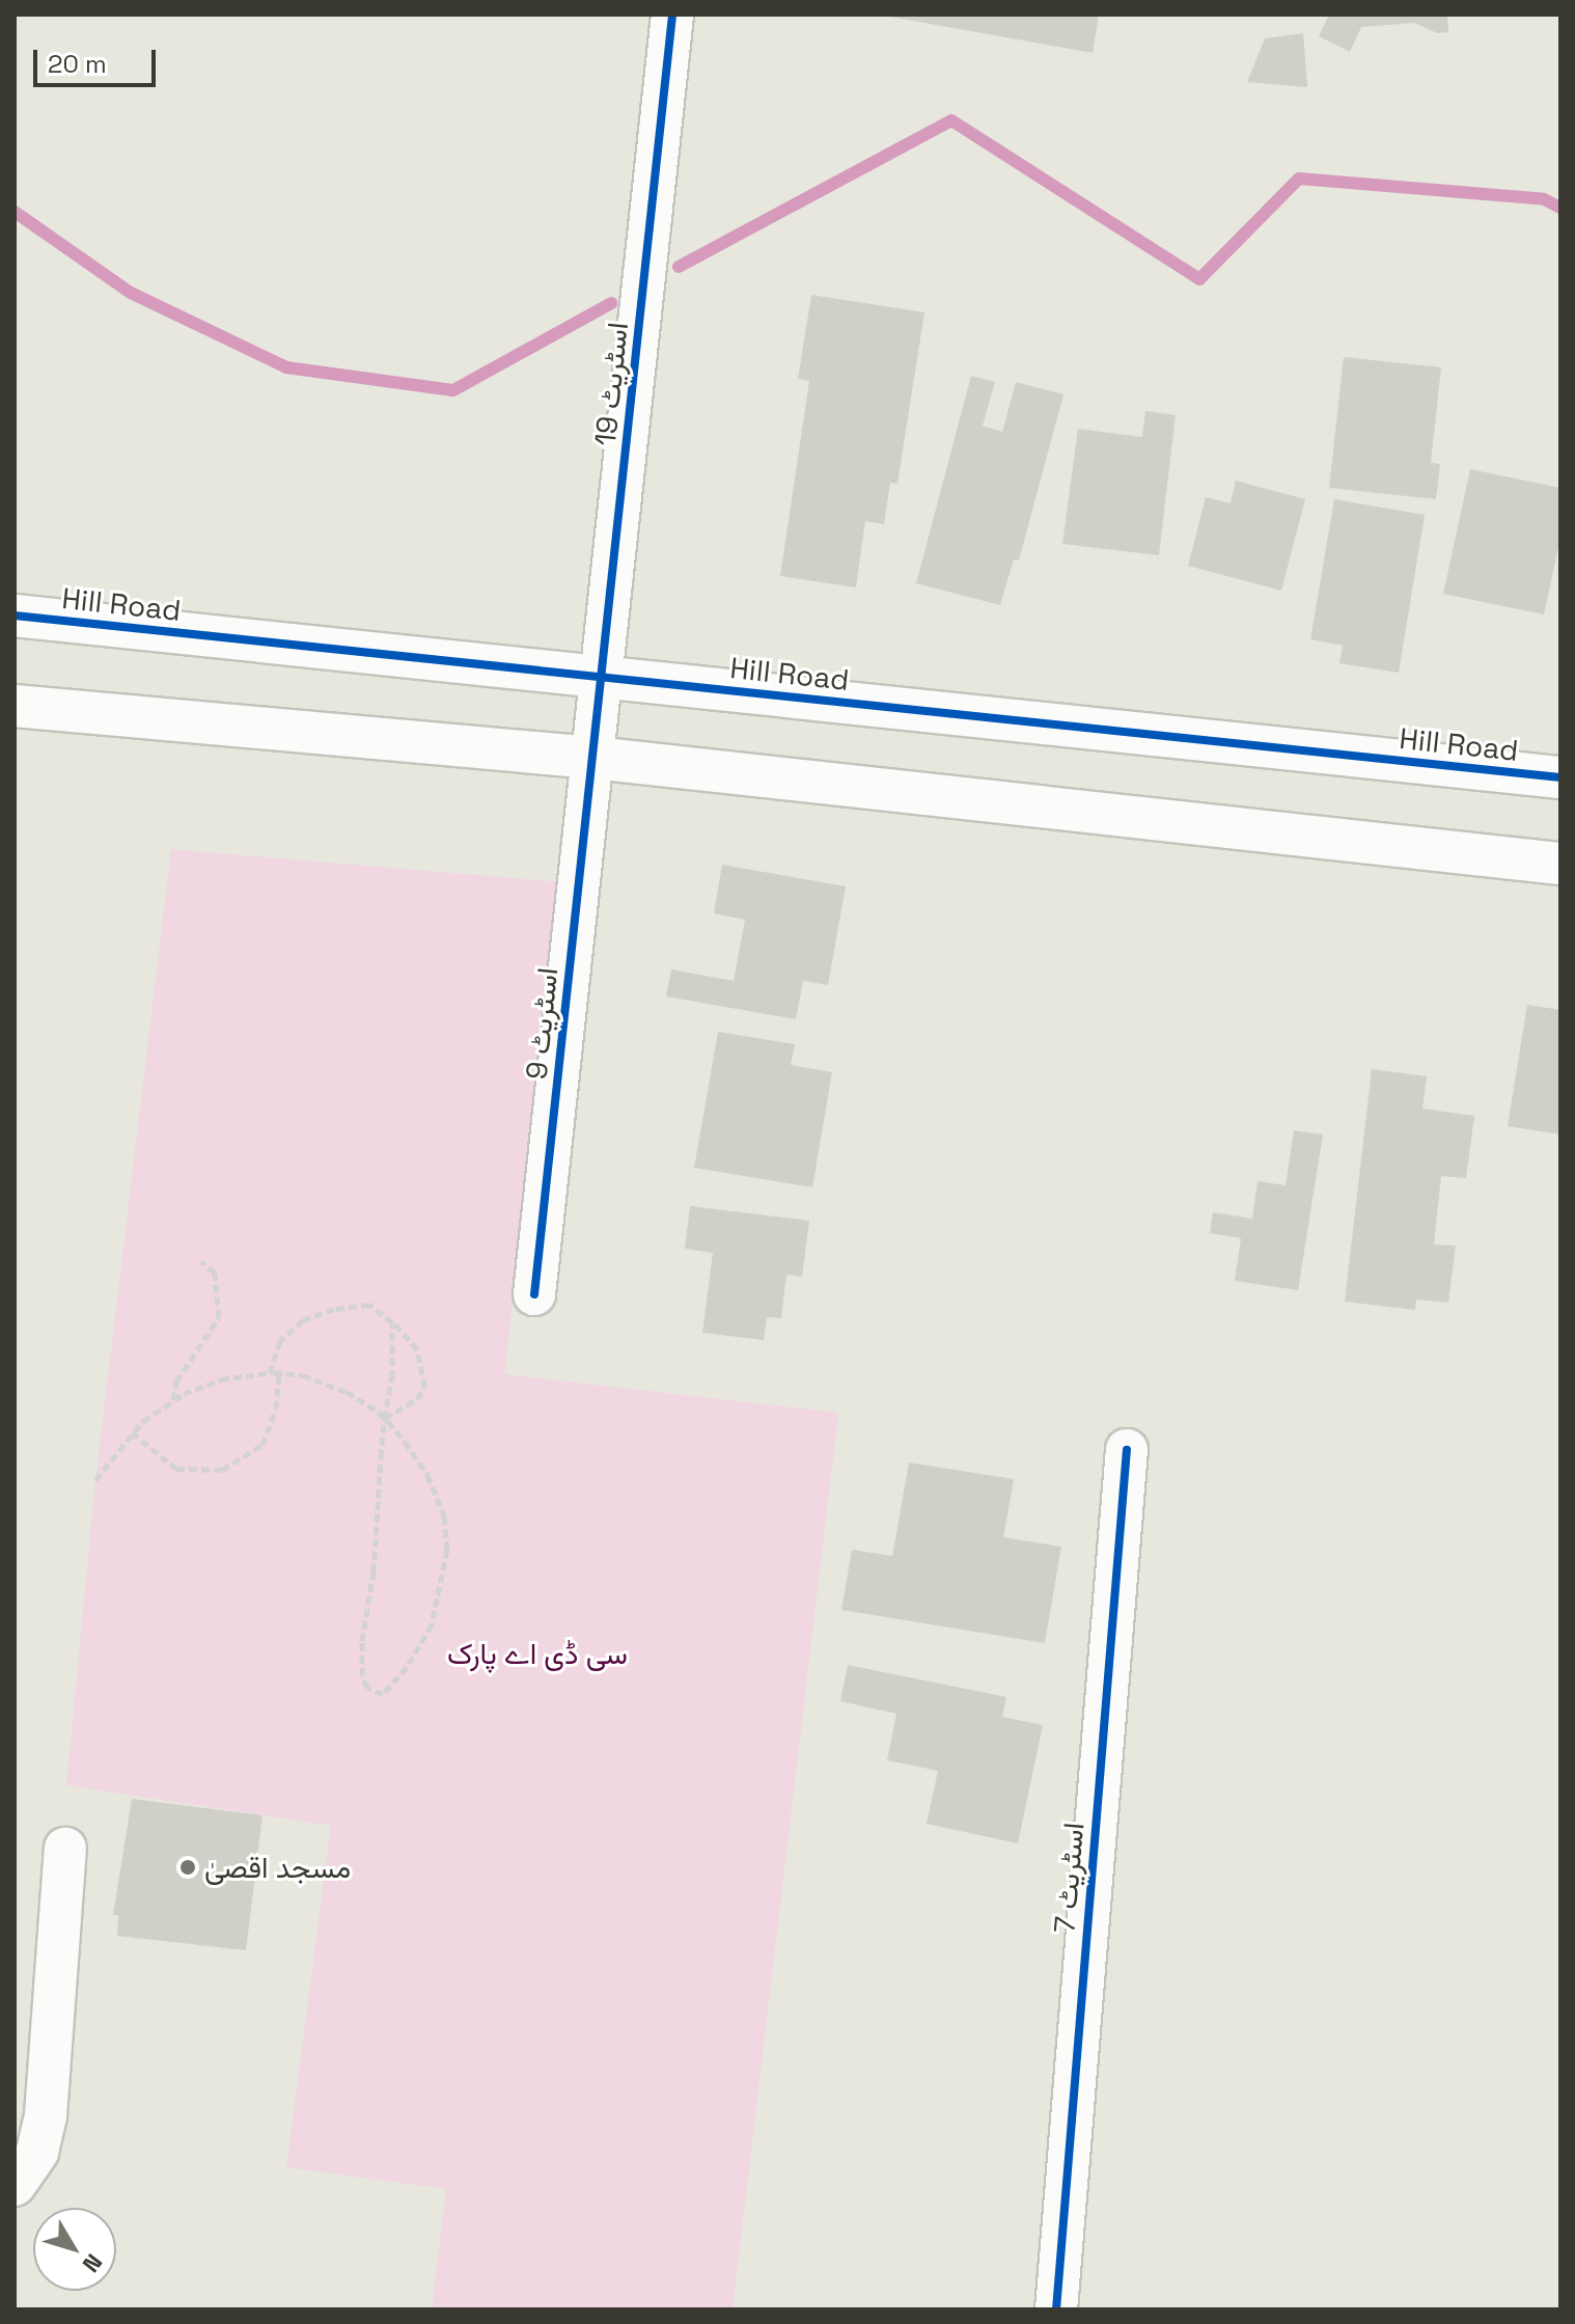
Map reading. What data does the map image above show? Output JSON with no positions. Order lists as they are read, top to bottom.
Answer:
{
  "streets": {
    "street": [
      "اسٹریٹ 19",
      "Hill Road",
      "اسٹریٹ 9",
      "اسٹریٹ 7"
    ]
  },
  "crossings": [
    ["اسٹریٹ 19", "Hill Road"],
    ["اسٹریٹ 19", "اسٹریٹ 9"]
  ],
  "parks": ["سی ڈی اے پارک"],
  "places": ["مسجد اقصیٰ"],
  "scale_bar": "20 m",
  "north": "bottom right"
}
